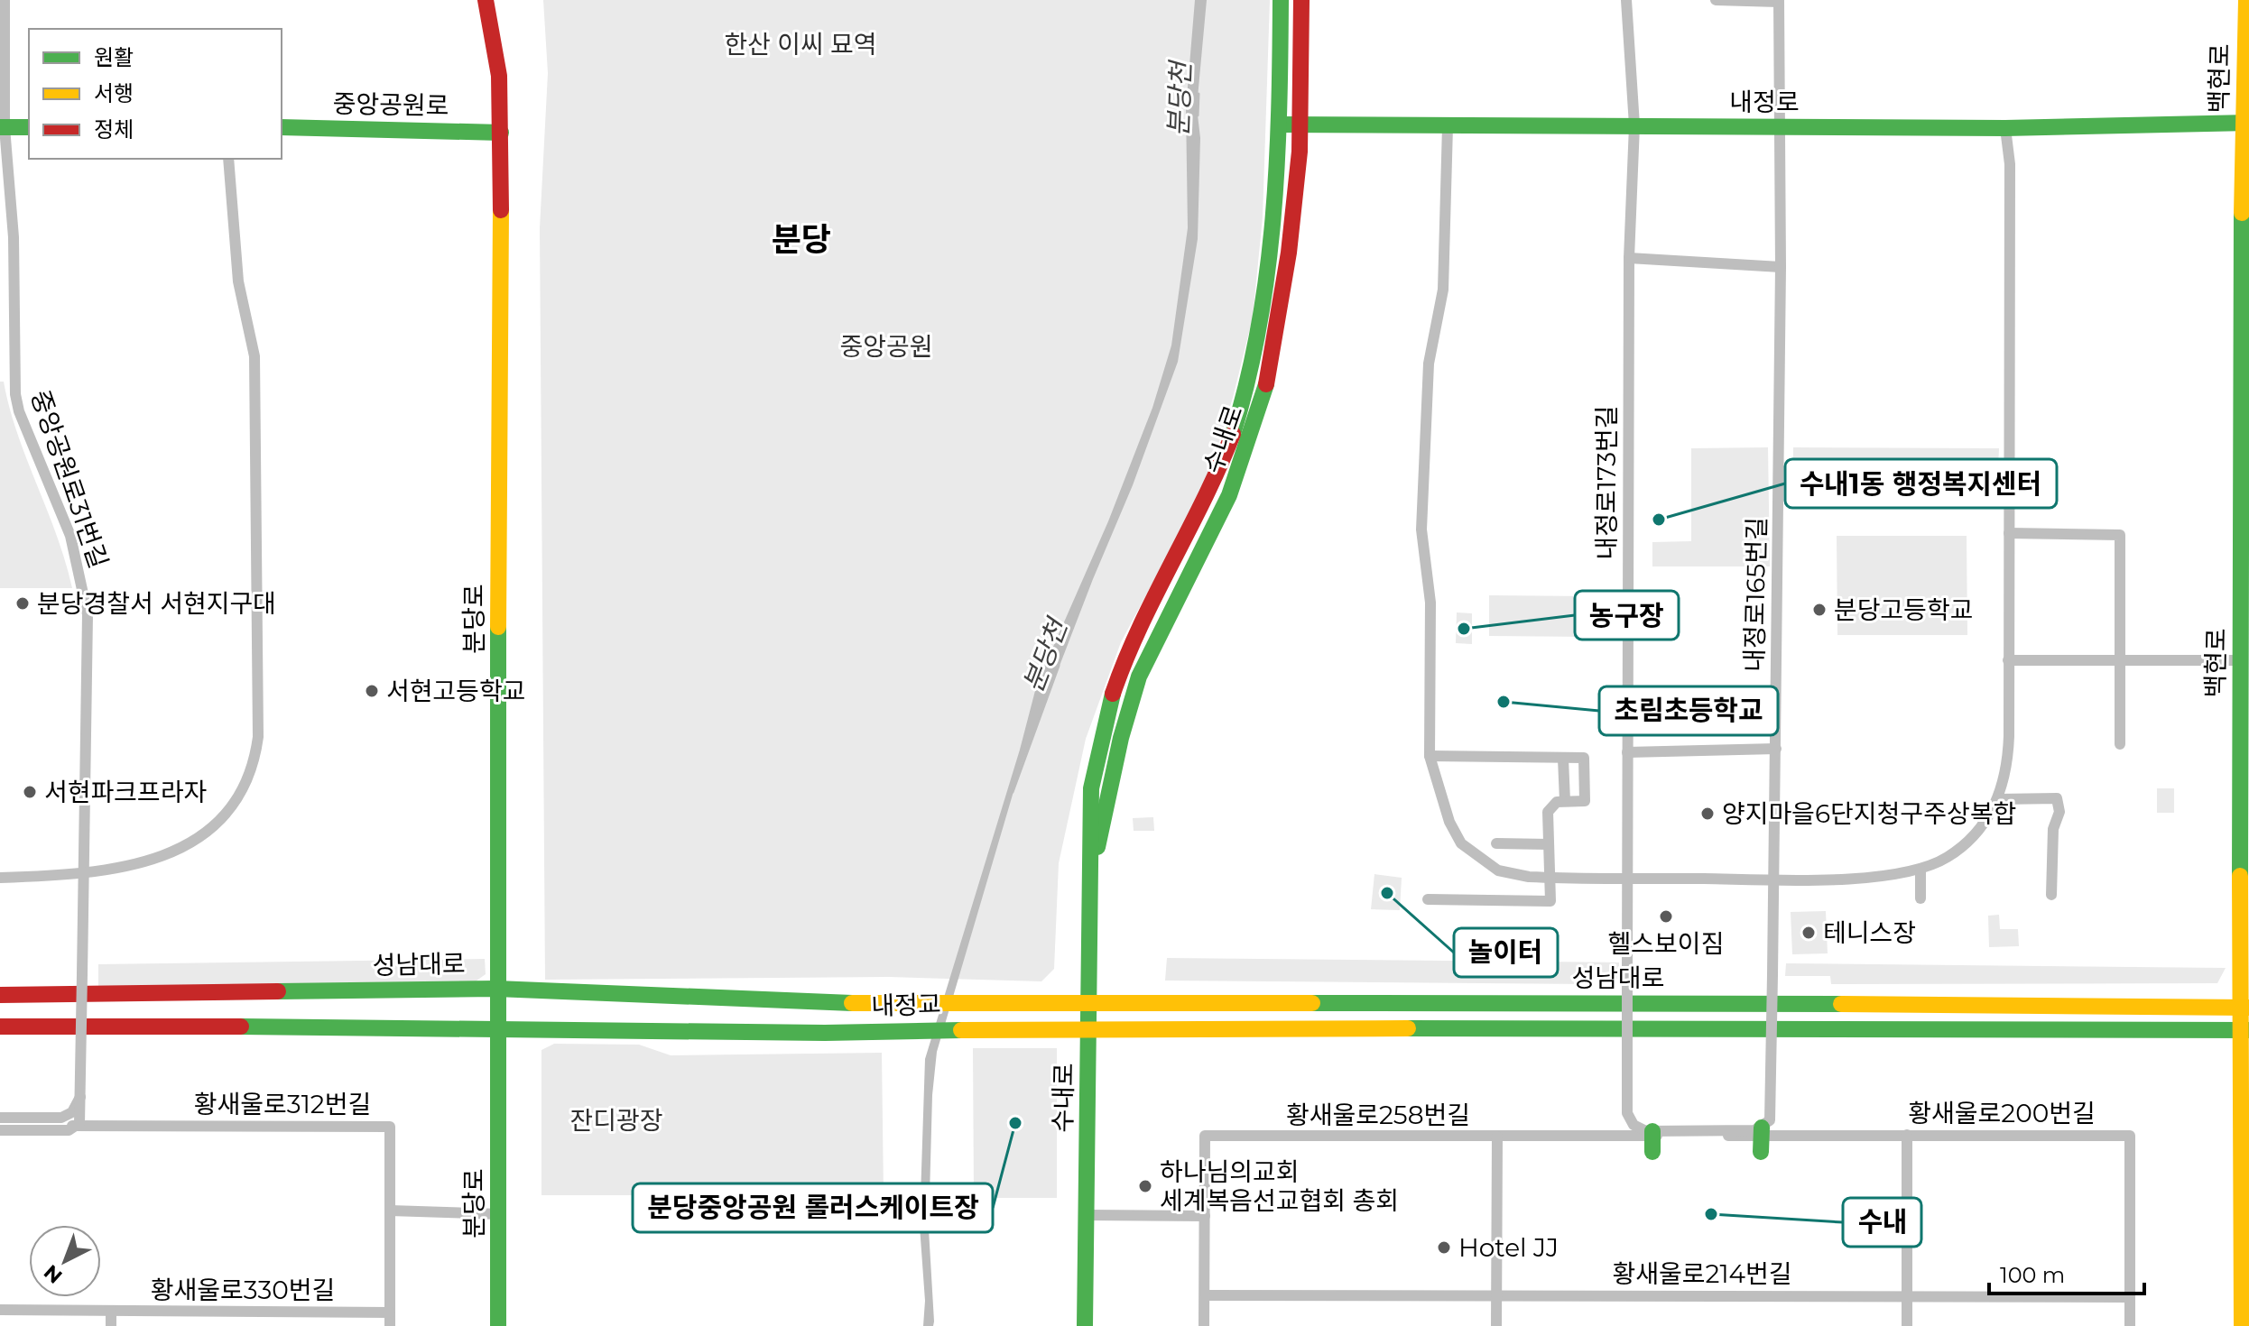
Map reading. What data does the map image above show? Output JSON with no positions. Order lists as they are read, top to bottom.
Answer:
{
  "streets": {
    "main road": [
      "백현로",
      "내정로",
      "중앙공원로",
      "수내로",
      "분당로",
      "성남대로",
      "내정교"
    ],
    "street": [
      "중앙공원로31번길",
      "내정로173번길",
      "내정로165번길",
      "황새울로312번길",
      "황새울로200번길",
      "황새울로258번길",
      "황새울로214번길",
      "황새울로330번길"
    ]
  },
  "crossings": [
    ["백현로", "내정로"],
    ["백현로", "성남대로"],
    ["내정로", "수내로"],
    ["내정로", "내정로173번길"],
    ["내정로", "내정로165번길"],
    ["중앙공원로", "분당로"],
    ["수내로", "성남대로"],
    ["중앙공원로31번길", "황새울로312번길"],
    ["분당로", "성남대로"],
    ["분당로", "내정교"],
    ["성남대로", "내정교"],
    ["황새울로312번길", "황새울로330번길"],
    ["황새울로200번길", "황새울로258번길"]
  ],
  "districts": ["분당"],
  "water": ["분당천"],
  "parks": ["한산 이씨 묘역", "중앙공원", "잔디광장"],
  "places": [
    "수내1동 행정복지센터",
    "분당경찰서 서현지구대",
    "분당고등학교",
    "농구장",
    "서현고등학교",
    "초림초등학교",
    "서현파크프라자",
    "양지마을6단지청구주상복합",
    "놀이터",
    "헬스보이짐",
    "테니스장",
    "분당중앙공원 롤러스케이트장",
    "하나님의교회 세계복음선교협회 총회",
    "수내",
    "Hotel JJ"
  ],
  "legend": ["원활", "서행", "정체"],
  "scale_bar": "100 m",
  "north": "bottom left"
}
